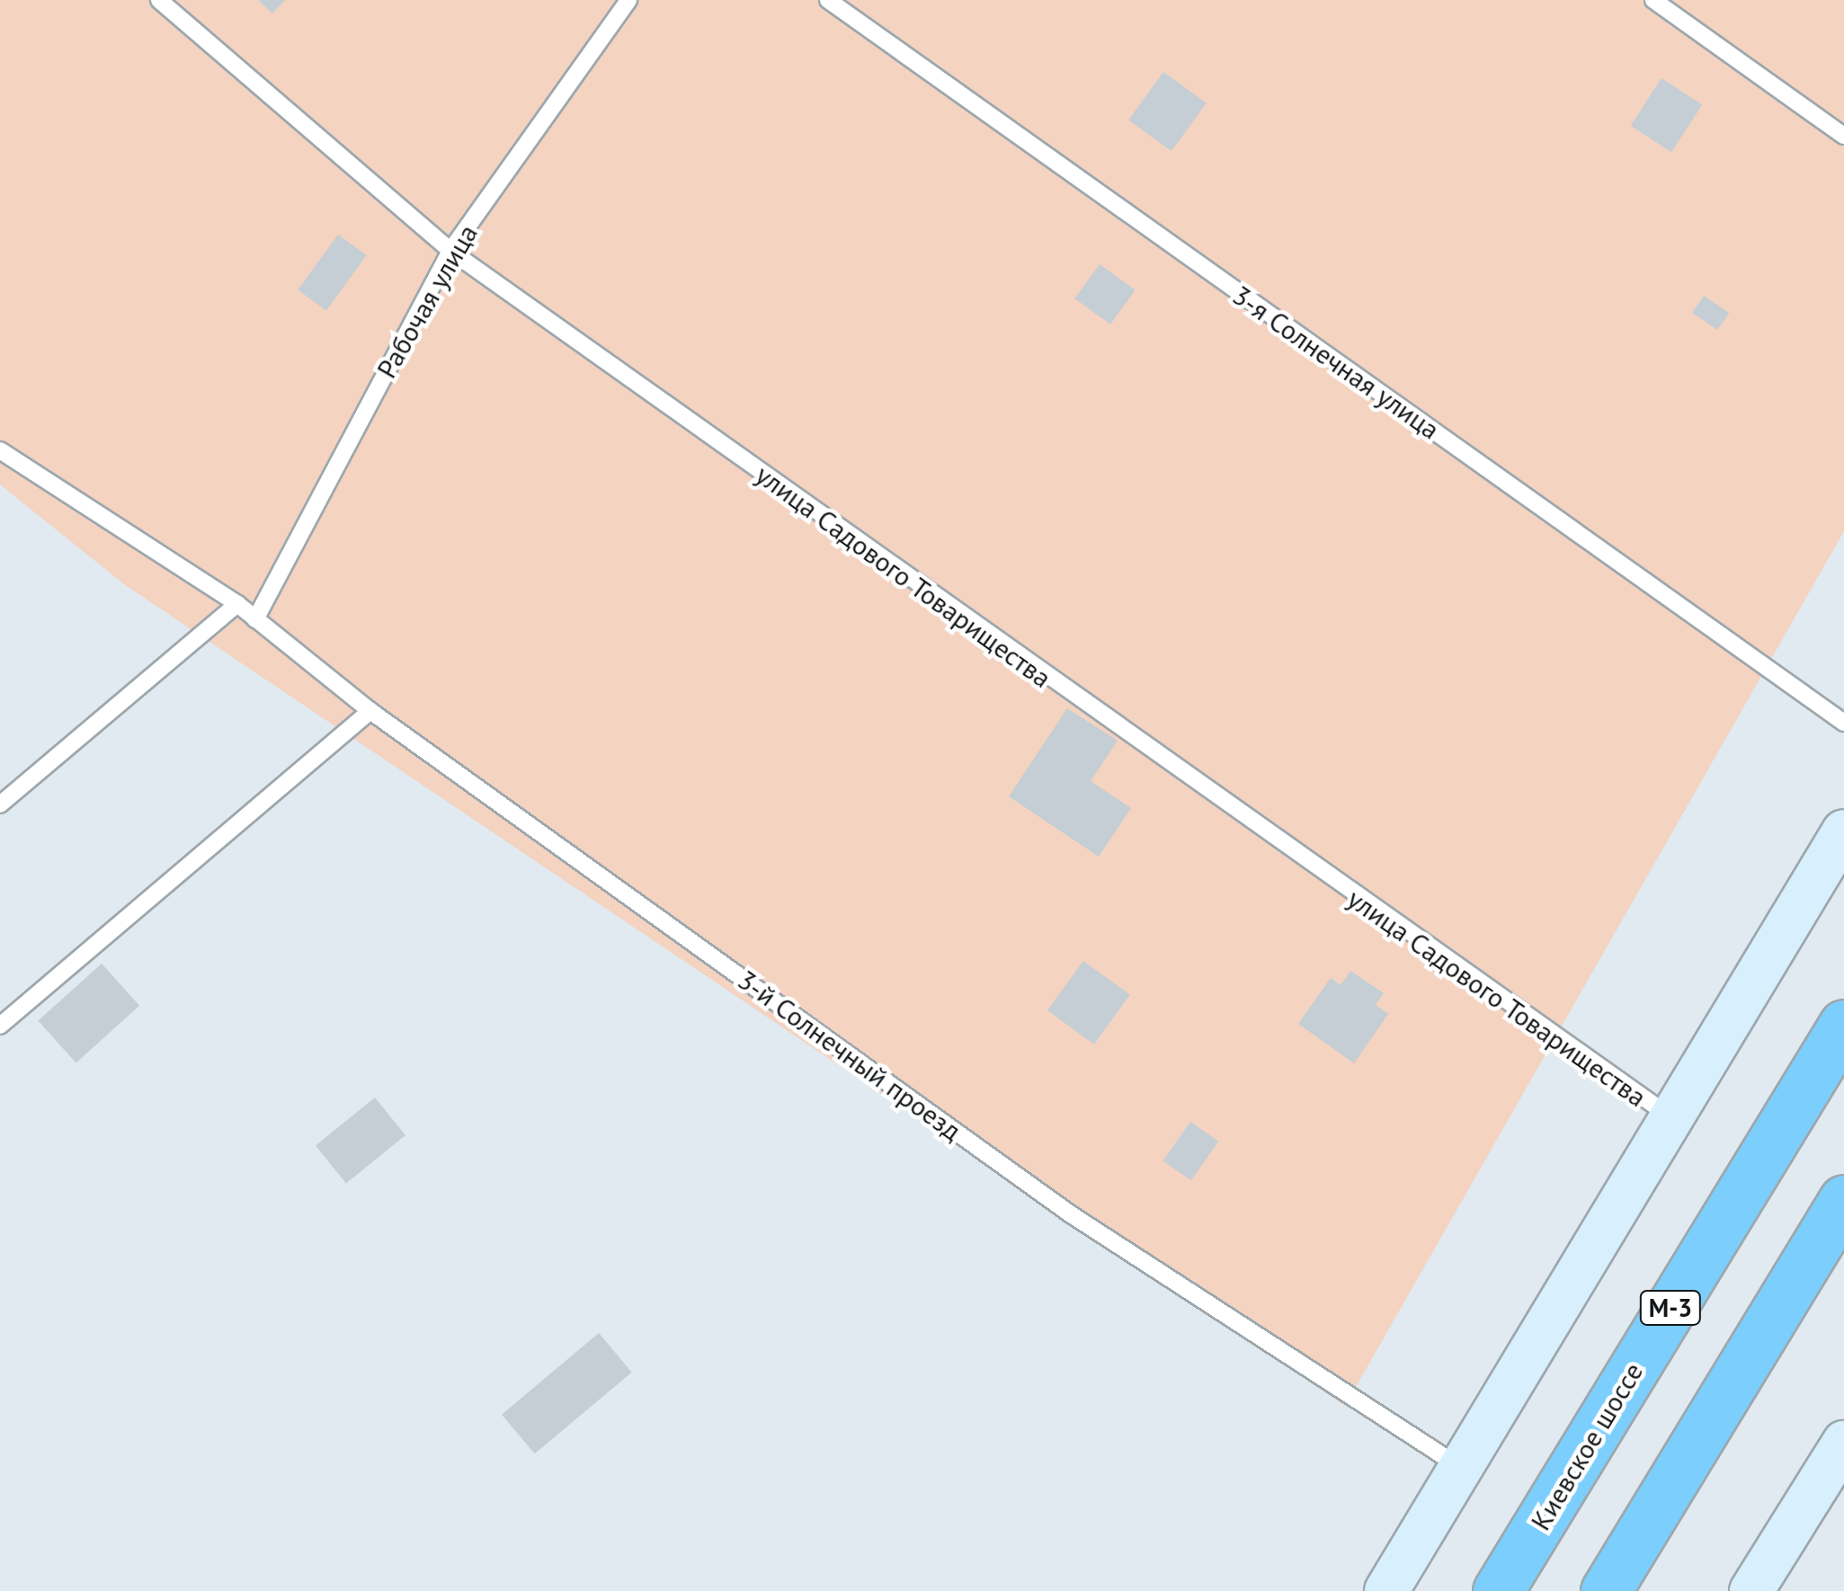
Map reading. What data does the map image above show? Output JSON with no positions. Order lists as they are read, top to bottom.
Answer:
{
  "streets": {
    "highway": ["М-3", "Киевское шоссе"],
    "lane": [
      "Рабочая улица",
      "3-я Солнечная улица",
      "улица Садового Товарищества",
      "3-й Солнечный проезд"
    ]
  },
  "crossings": [
    ["Рабочая улица", "улица Садового Товарищества"],
    ["Рабочая улица", "3-й Солнечный проезд"]
  ]
}
